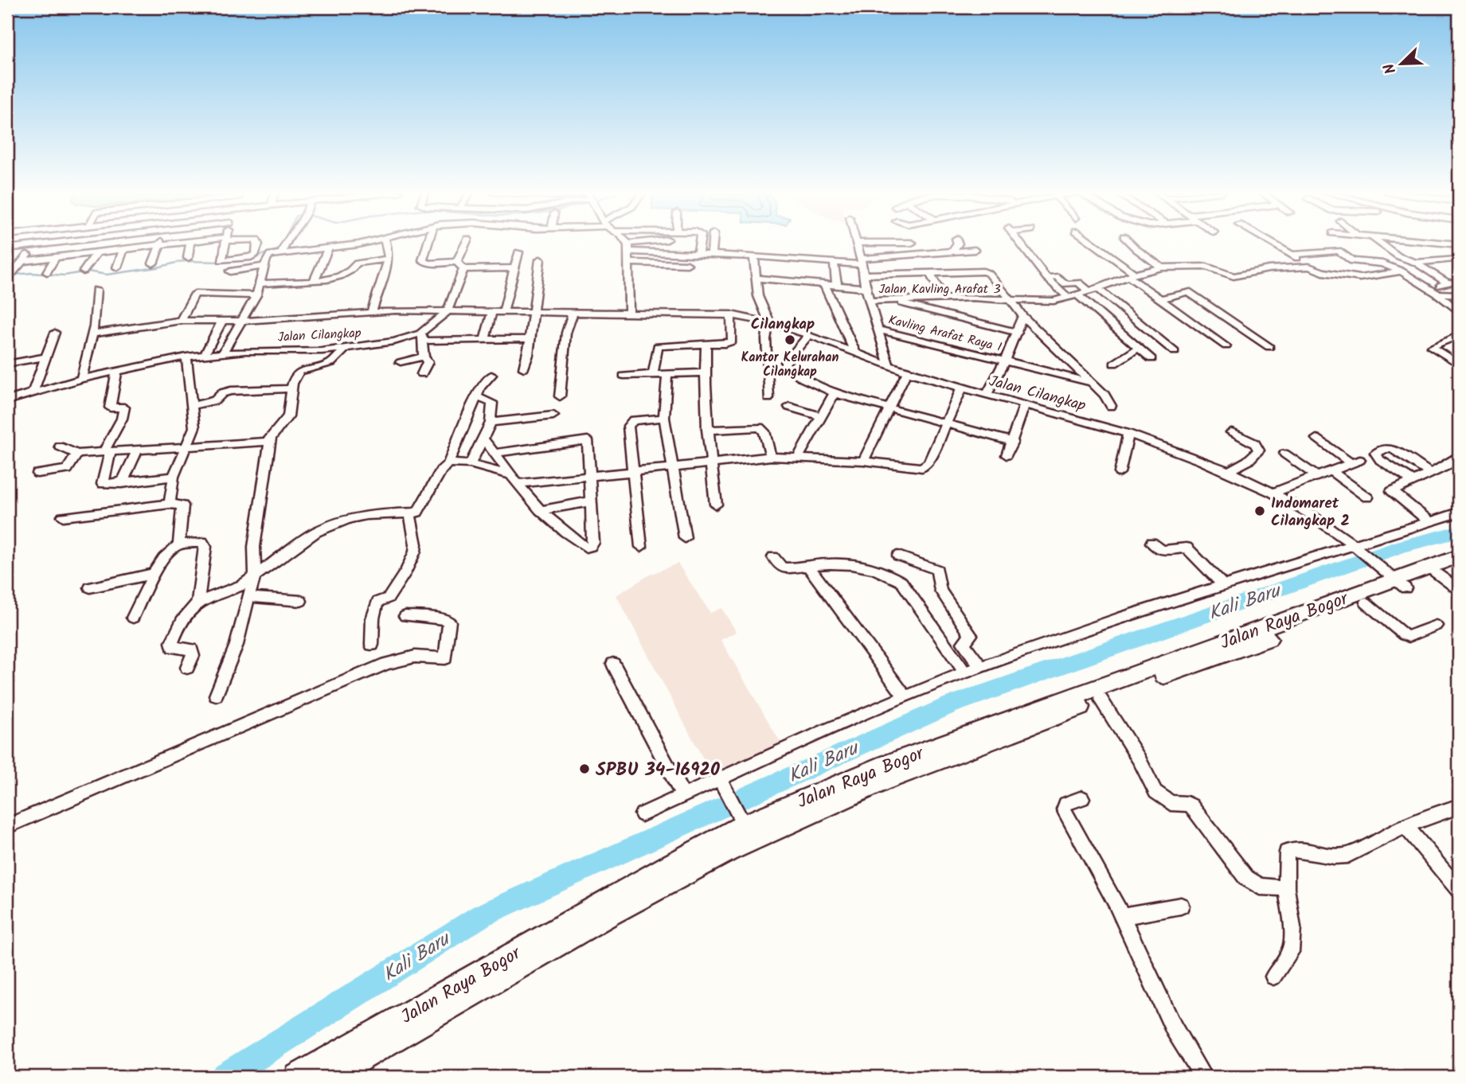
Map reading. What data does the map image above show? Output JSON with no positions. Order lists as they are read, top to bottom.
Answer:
{
  "streets": {
    "highway": ["Jalan Raya Bogor"],
    "street": ["Jalan Kavling Arafat 3", "Kavling Arafat Raya I", "Jalan Cilangkap"]
  },
  "crossings": [
    ["Jalan Cilangkap", "Jalan Raya Bogor"]
  ],
  "districts": ["Cilangkap"],
  "water": ["Kali Baru"],
  "places": ["Kantor Kelurahan Cilangkap", "Indomaret Cilangkap 2", "SPBU 34-16920"],
  "north": "bottom left"
}
